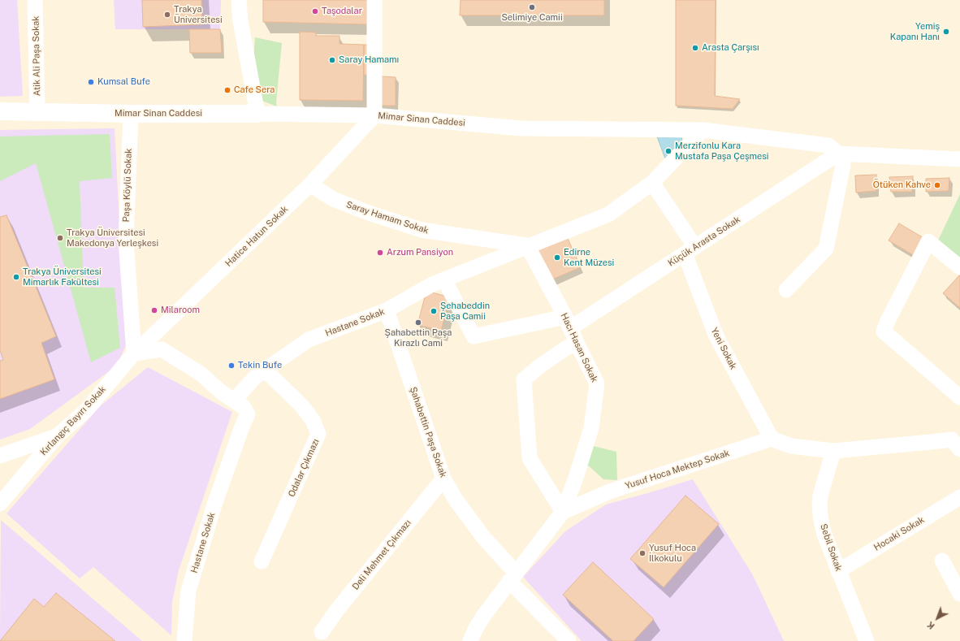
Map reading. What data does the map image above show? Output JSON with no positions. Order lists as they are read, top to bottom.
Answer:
{
  "streets": {
    "street": [
      "Atik Ali Paşa Sokak",
      "Mimar Sinan Caddesi",
      "Paşa Köylü Sokak",
      "Saray Hamam Sokak",
      "Hatice Hatun Sokak",
      "Küçük Arasta Sokak",
      "Hastane Sokak",
      "Hacı Hasan Sokak",
      "Yeni Sokak",
      "Kırlangıç Bayırı Sokak",
      "Şahabettin Paşa Sokak",
      "Odalar Çıkmazı",
      "Yusuf Hoca Mektep Sokak",
      "Hocaki Sokak",
      "Sebil Sokak",
      "Deli Mehmet Çıkmazı"
    ]
  },
  "crossings": [
    ["Atik Ali Paşa Sokak", "Mimar Sinan Caddesi"],
    ["Mimar Sinan Caddesi", "Paşa Köylü Sokak"],
    ["Mimar Sinan Caddesi", "Hatice Hatun Sokak"],
    ["Mimar Sinan Caddesi", "Küçük Arasta Sokak"],
    ["Mimar Sinan Caddesi", "Hastane Sokak"],
    ["Paşa Köylü Sokak", "Hatice Hatun Sokak"],
    ["Paşa Köylü Sokak", "Kırlangıç Bayırı Sokak"],
    ["Saray Hamam Sokak", "Hatice Hatun Sokak"],
    ["Saray Hamam Sokak", "Hastane Sokak"],
    ["Saray Hamam Sokak", "Hacı Hasan Sokak"],
    ["Hatice Hatun Sokak", "Kırlangıç Bayırı Sokak"],
    ["Küçük Arasta Sokak", "Hacı Hasan Sokak"],
    ["Küçük Arasta Sokak", "Yeni Sokak"],
    ["Hastane Sokak", "Hacı Hasan Sokak"],
    ["Hastane Sokak", "Yeni Sokak"],
    ["Hastane Sokak", "Şahabettin Paşa Sokak"],
    ["Hastane Sokak", "Odalar Çıkmazı"],
    ["Hacı Hasan Sokak", "Yusuf Hoca Mektep Sokak"],
    ["Yeni Sokak", "Yusuf Hoca Mektep Sokak"],
    ["Şahabettin Paşa Sokak", "Yusuf Hoca Mektep Sokak"],
    ["Şahabettin Paşa Sokak", "Deli Mehmet Çıkmazı"],
    ["Hocaki Sokak", "Sebil Sokak"]
  ],
  "places": [
    "Selimiye Camii",
    "Taşodalar",
    "Trakya Üniversitesi",
    "Yemiş Kapanı Hanı",
    "Arasta Çarşısı",
    "Saray Hamamı",
    "Kumsal Bufe",
    "Cafe Sera",
    "Merzifonlu Kara Mustafa Paşa Çeşmesi",
    "Ötüken Kahve",
    "Trakya Üniversitesi Makedonya Yerleşkesi",
    "Arzum Pansiyon",
    "Edirne Kent Müzesi",
    "Trakya Üniversitesi Mimarlık Fakültesi",
    "Milaroom",
    "Şehabeddin Paşa Camii",
    "Şahabettin Paşa Kirazlı Cami",
    "Tekin Bufe",
    "Yusuf Hoca İlkokulu"
  ],
  "north": "bottom left"
}
